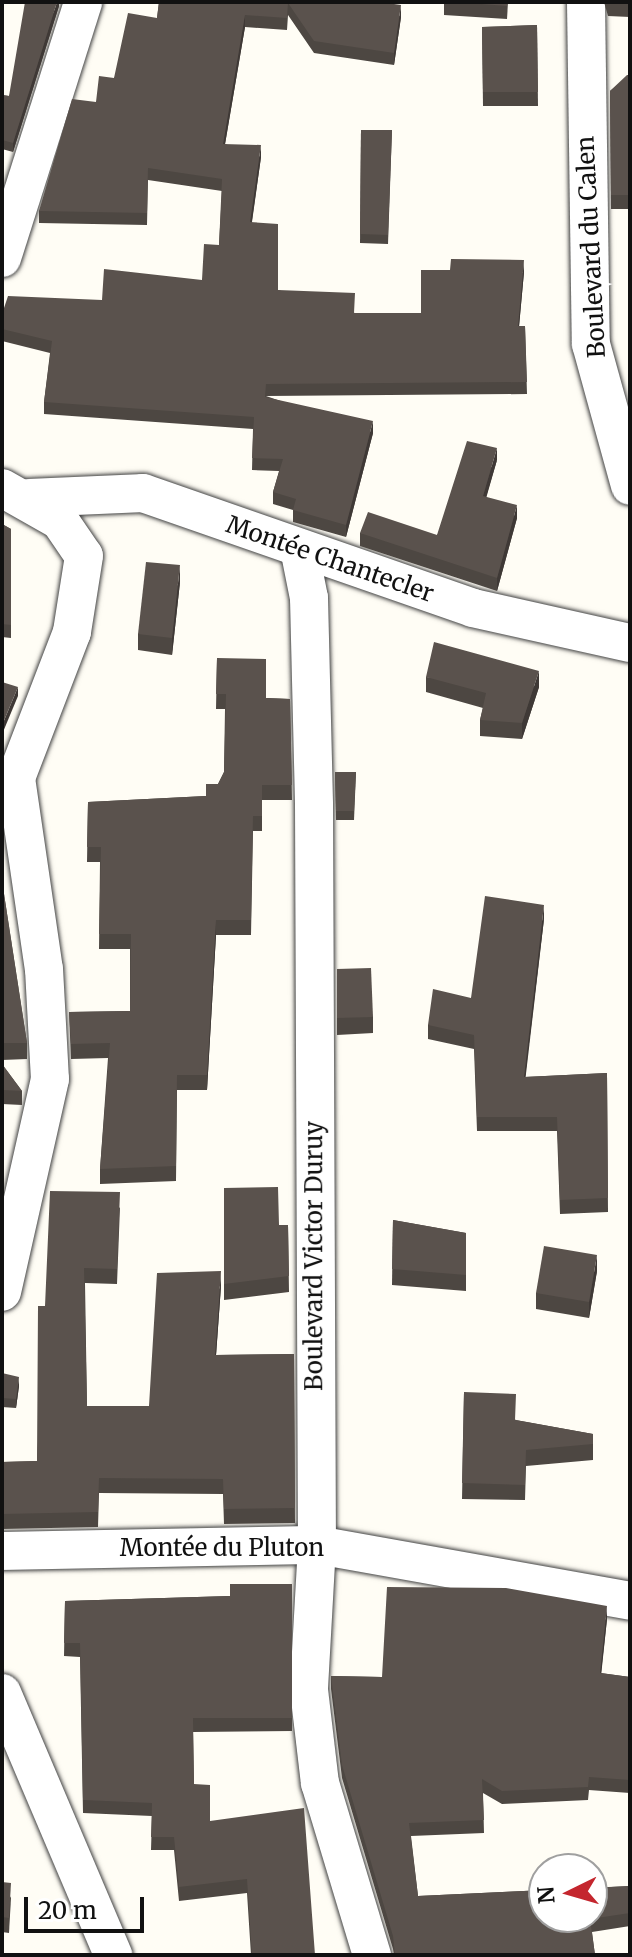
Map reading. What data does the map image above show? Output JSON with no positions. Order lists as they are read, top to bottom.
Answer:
{
  "streets": {
    "street": [
      "Boulevard du Calen",
      "Montée Chantecler",
      "Boulevard Victor Duruy",
      "Montée du Pluton"
    ]
  },
  "crossings": [
    ["Montée Chantecler", "Boulevard Victor Duruy"],
    ["Boulevard Victor Duruy", "Montée du Pluton"]
  ],
  "scale_bar": "20 m",
  "north": "left"
}
